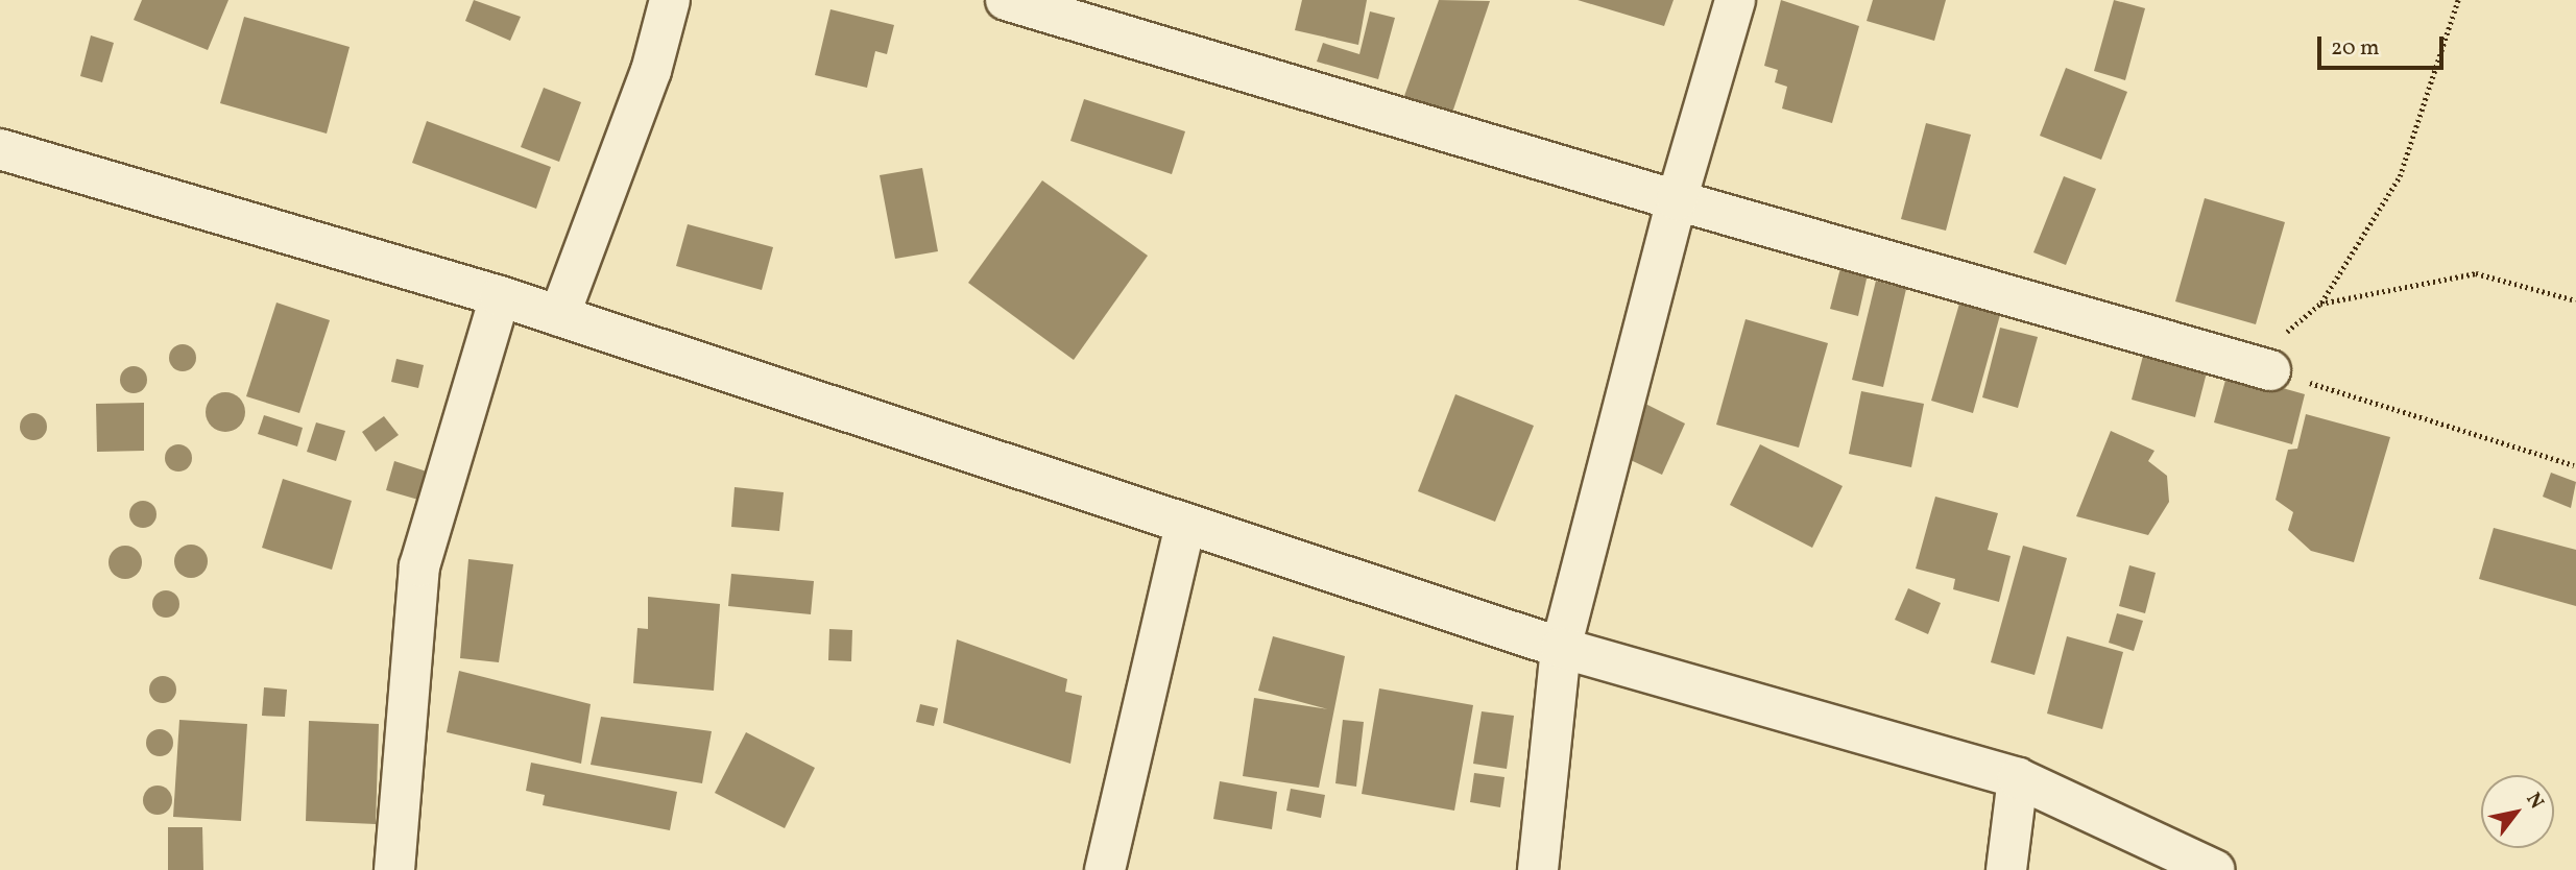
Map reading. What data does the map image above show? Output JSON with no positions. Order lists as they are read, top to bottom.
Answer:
{
  "scale_bar": "20 m",
  "north": "top right"
}
